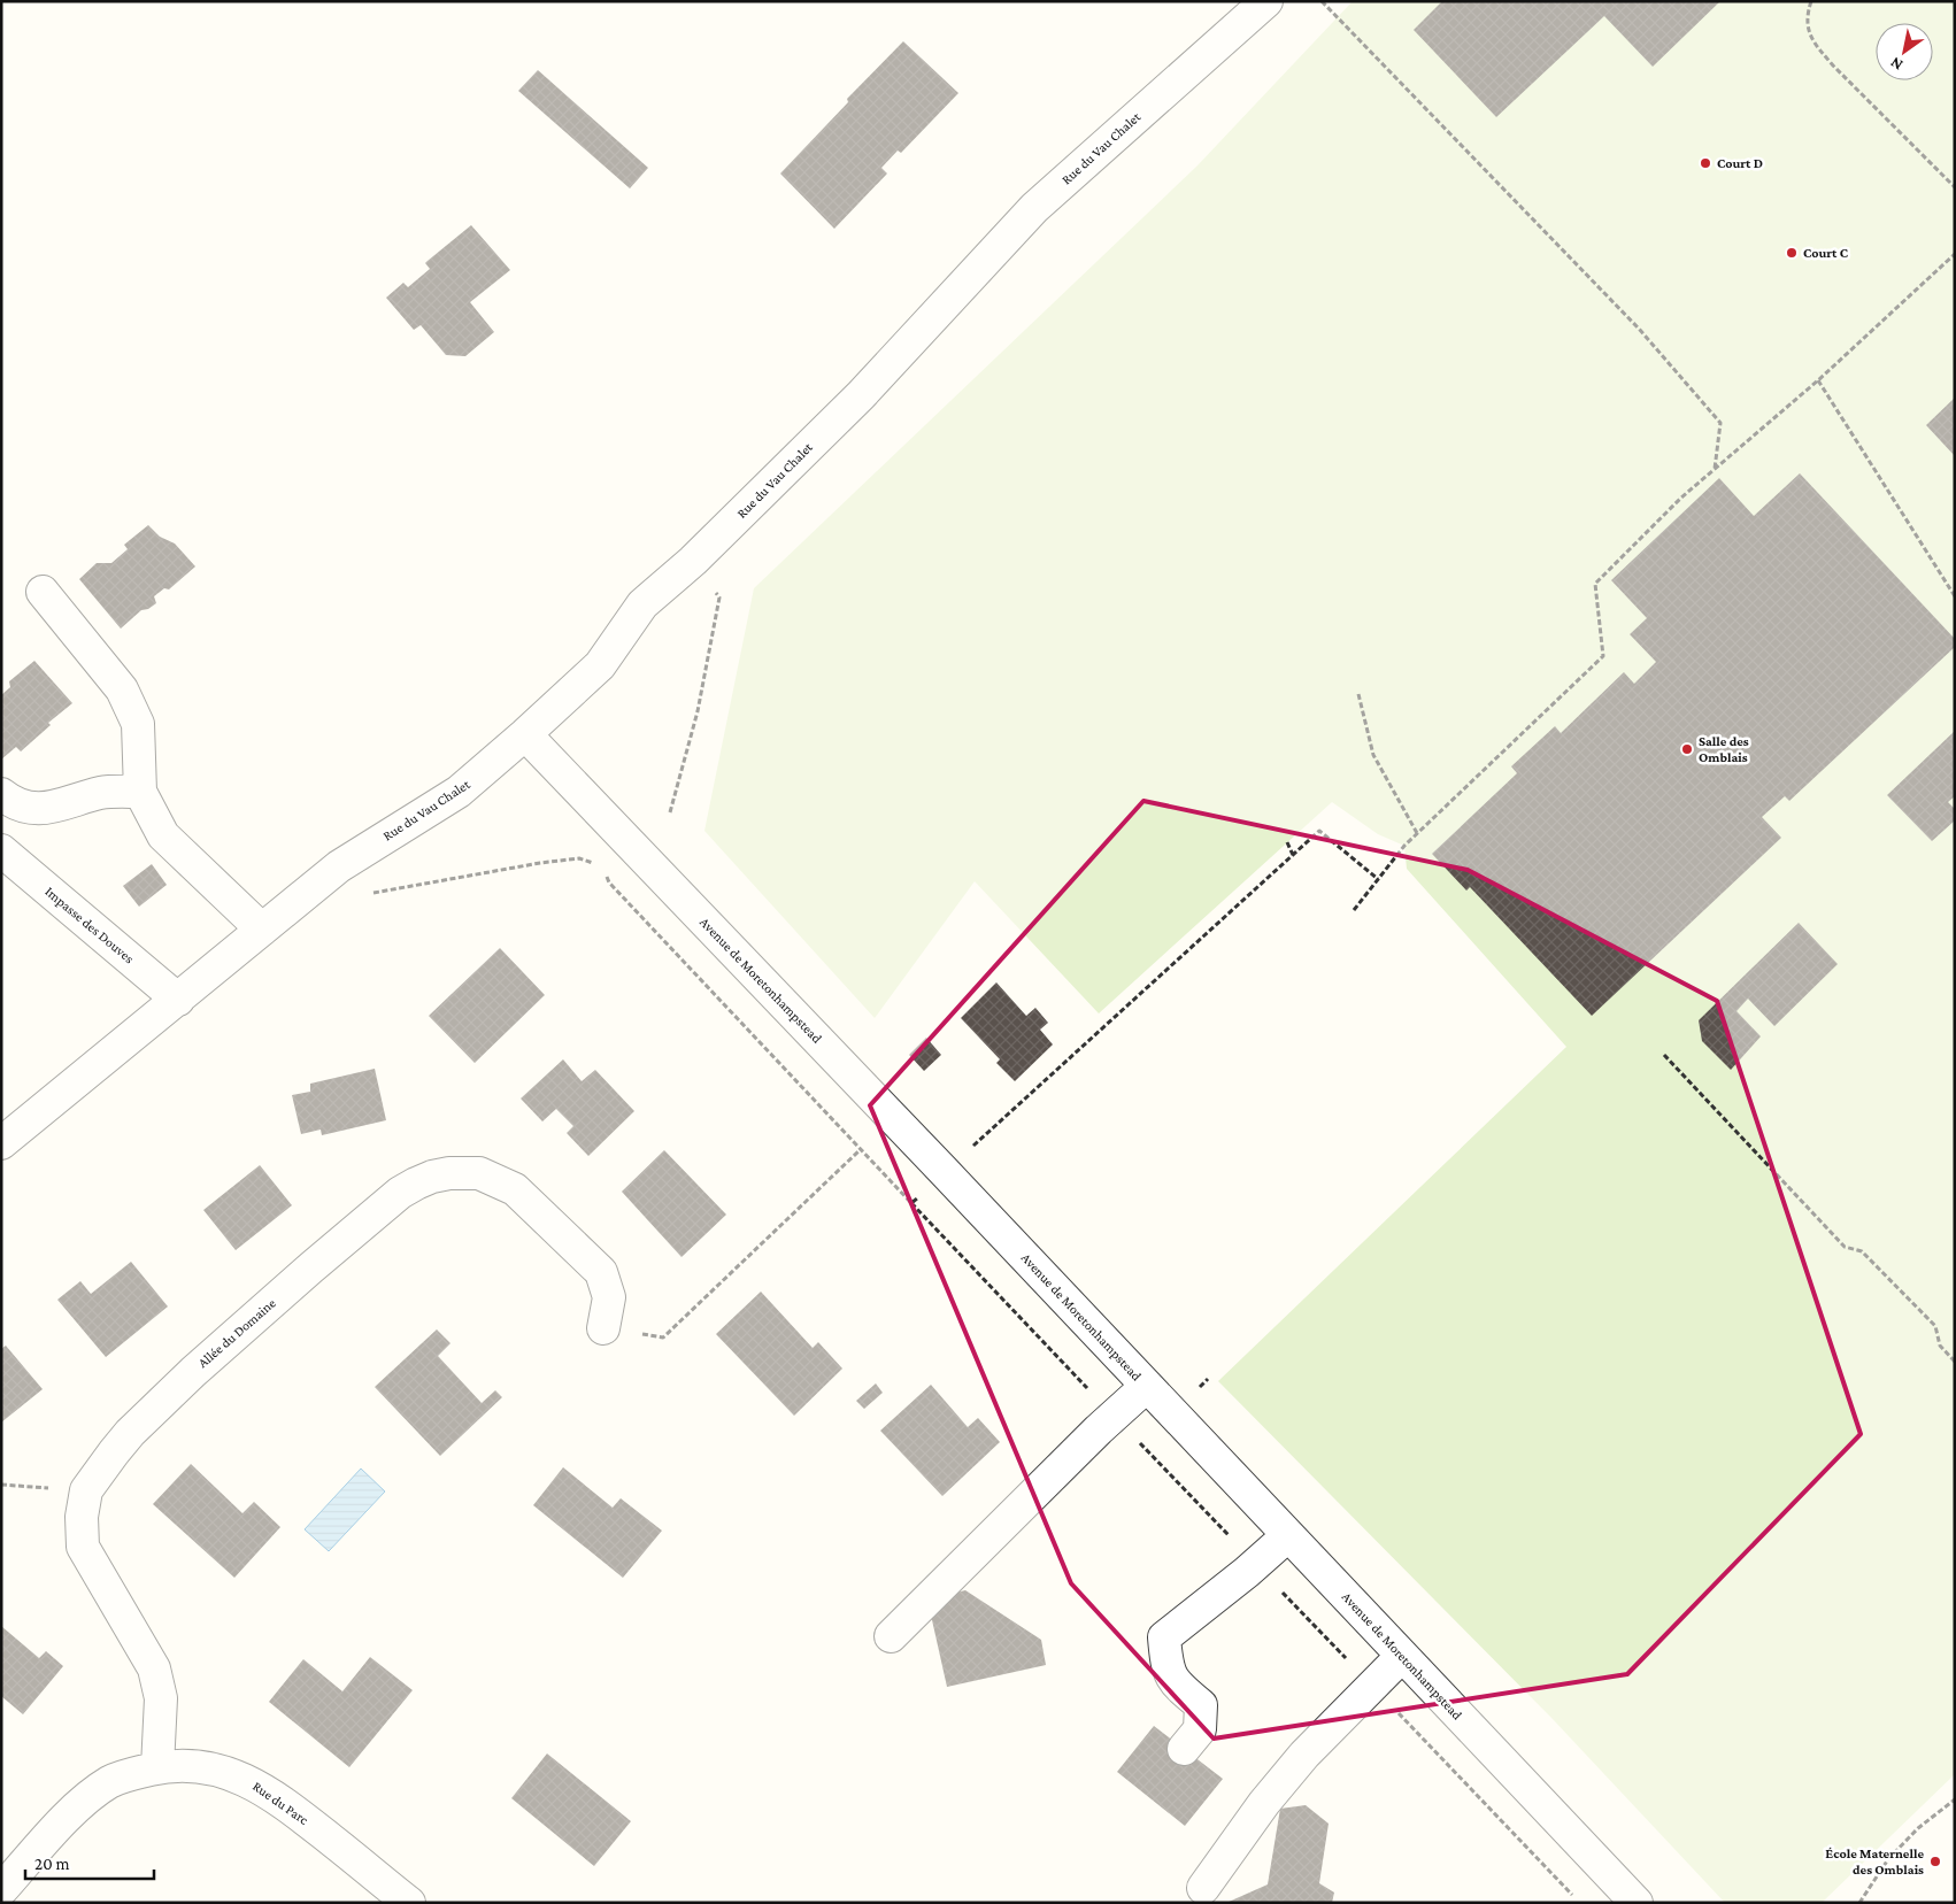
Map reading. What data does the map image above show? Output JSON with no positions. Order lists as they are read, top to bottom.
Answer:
{
  "streets": {
    "street": [
      "Rue du Vau Chalet",
      "Impasse des Douves",
      "Avenue de Moretonhampstead",
      "Allée du Domaine",
      "Rue du Parc"
    ]
  },
  "crossings": [
    ["Rue du Vau Chalet", "Impasse des Douves"],
    ["Rue du Vau Chalet", "Avenue de Moretonhampstead"],
    ["Allée du Domaine", "Rue du Parc"]
  ],
  "places": [
    "Court D",
    "Court C",
    "Salle des Omblais",
    "École Maternelle des Omblais"
  ],
  "scale_bar": "20 m",
  "north": "bottom left"
}
